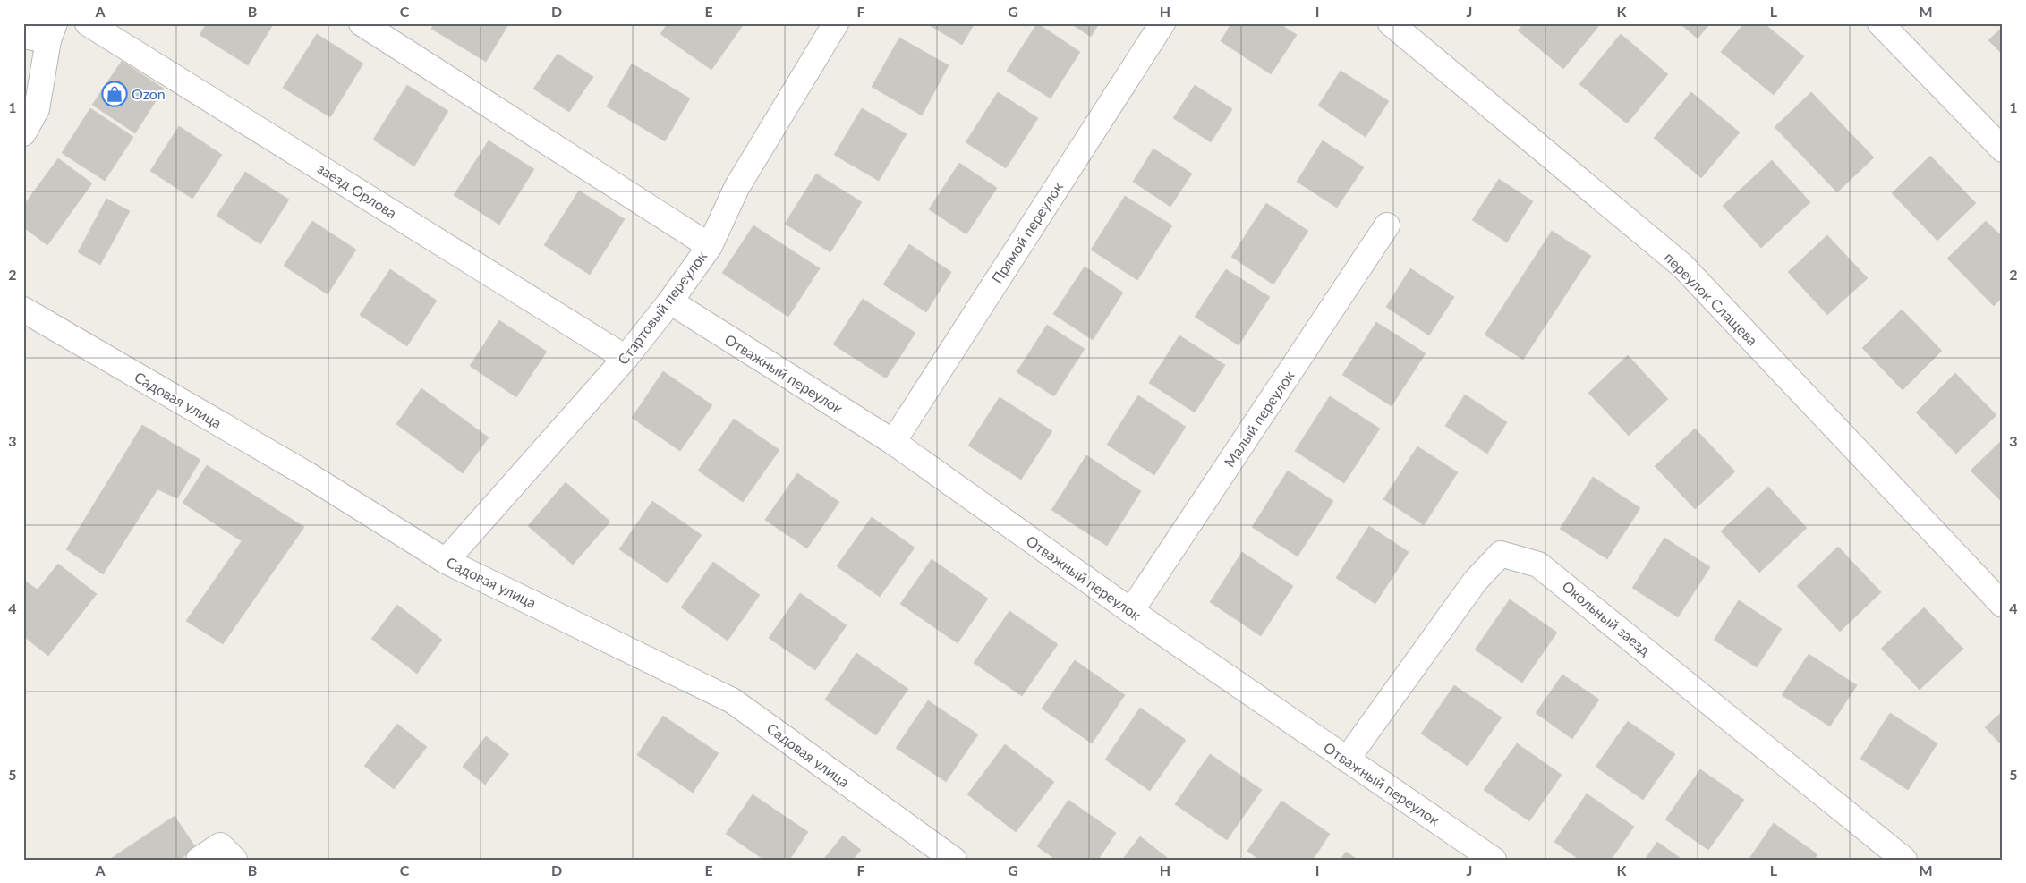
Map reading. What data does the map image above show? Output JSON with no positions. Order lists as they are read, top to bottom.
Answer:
{
  "streets": {
    "street": [
      "заезд Орлова",
      "Прямой переулок",
      "переулок Слащева",
      "Стартовый переулок",
      "Отважный переулок",
      "Садовая улица",
      "Малый переулок",
      "Окольный заезд"
    ]
  },
  "crossings": [
    ["заезд Орлова", "Стартовый переулок"],
    ["Прямой переулок", "Отважный переулок"],
    ["Стартовый переулок", "Отважный переулок"],
    ["Стартовый переулок", "Садовая улица"],
    ["Отважный переулок", "Малый переулок"],
    ["Отважный переулок", "Окольный заезд"]
  ],
  "places": {
    "shop": ["Ozon"]
  },
  "grid": {
    "columns": [
      "A",
      "B",
      "C",
      "D",
      "E",
      "F",
      "G",
      "H",
      "I",
      "J",
      "K",
      "L",
      "M"
    ],
    "rows": [
      "1",
      "2",
      "3",
      "4",
      "5"
    ]
  }
}
